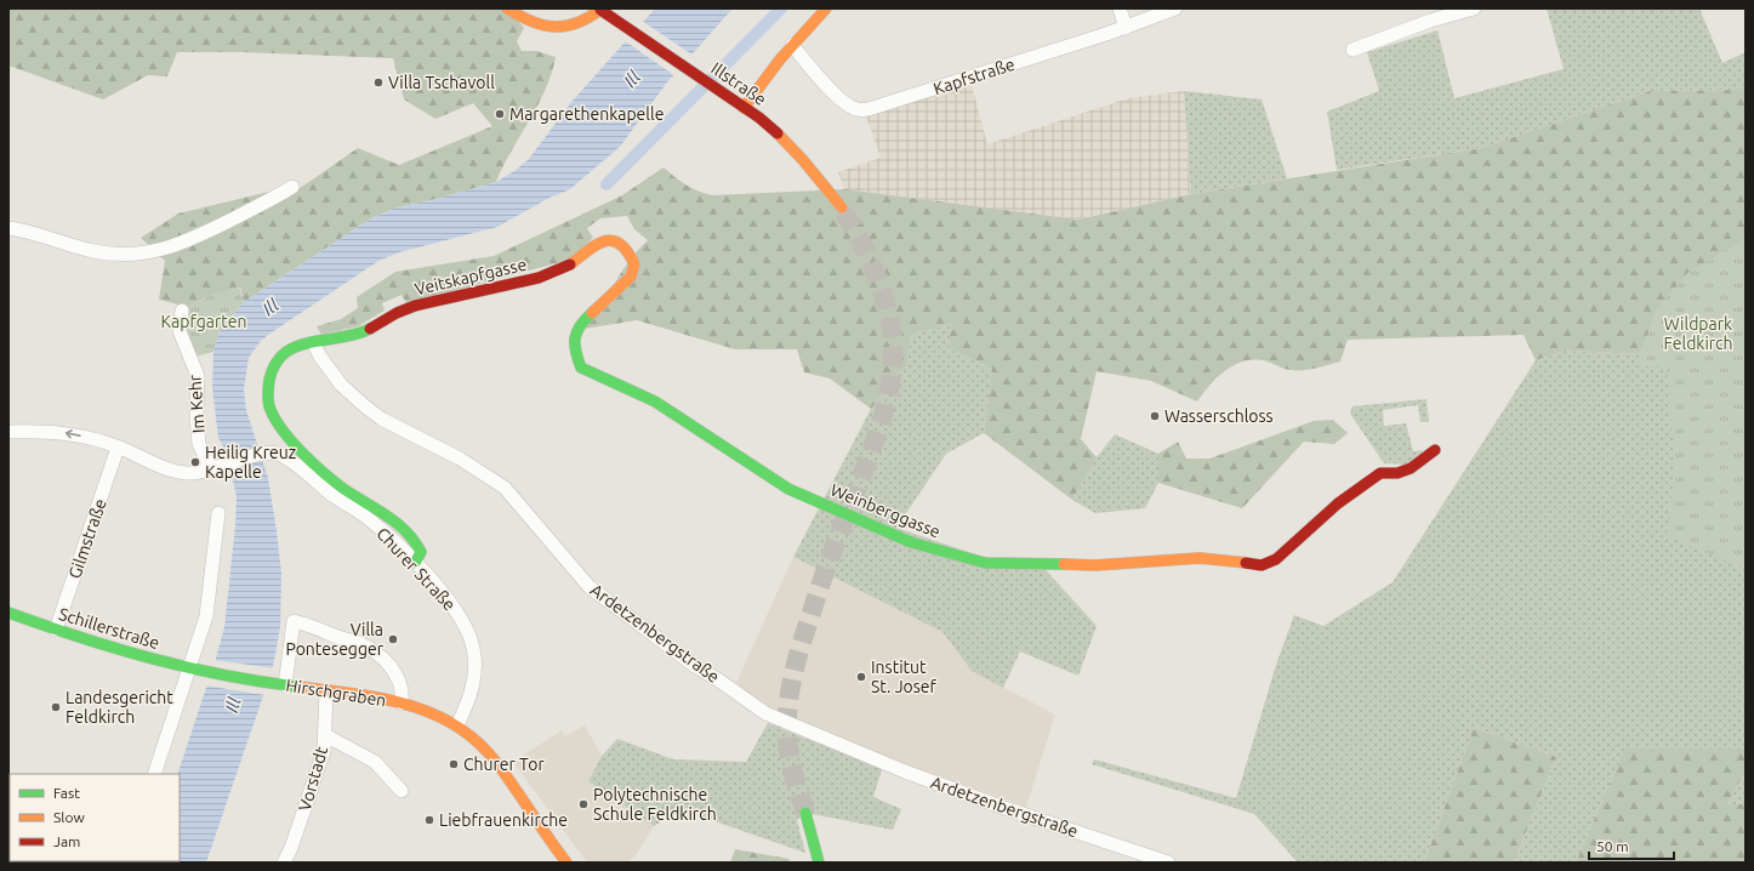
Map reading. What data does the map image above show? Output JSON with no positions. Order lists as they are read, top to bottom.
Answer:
{
  "streets": {
    "street": [
      "Kapfstraße",
      "Illstraße",
      "Veitskapfgasse",
      "Im Kehr",
      "Weinberggasse",
      "Gilmstraße",
      "Churer Straße",
      "Schillerstraße",
      "Ardetzenbergstraße",
      "Hirschgraben",
      "Vorstadt"
    ]
  },
  "crossings": [
    ["Veitskapfgasse", "Weinberggasse"],
    ["Veitskapfgasse", "Ardetzenbergstraße"],
    ["Im Kehr", "Churer Straße"],
    ["Gilmstraße", "Schillerstraße"],
    ["Churer Straße", "Hirschgraben"],
    ["Schillerstraße", "Hirschgraben"],
    ["Hirschgraben", "Vorstadt"]
  ],
  "water": ["Ill"],
  "parks": ["Kapfgarten", "Wildpark Feldkirch"],
  "places": [
    "Villa Tschavoll",
    "Margarethenkapelle",
    "Wasserschloss",
    "Heilig Kreuz Kapelle",
    "Villa Pontesegger",
    "Institut St. Josef",
    "Landesgericht Feldkirch",
    "Churer Tor",
    "Polytechnische Schule Feldkirch",
    "Liebfrauenkirche"
  ],
  "legend": ["Fast", "Slow", "Jam"],
  "scale_bar": "50 m"
}
